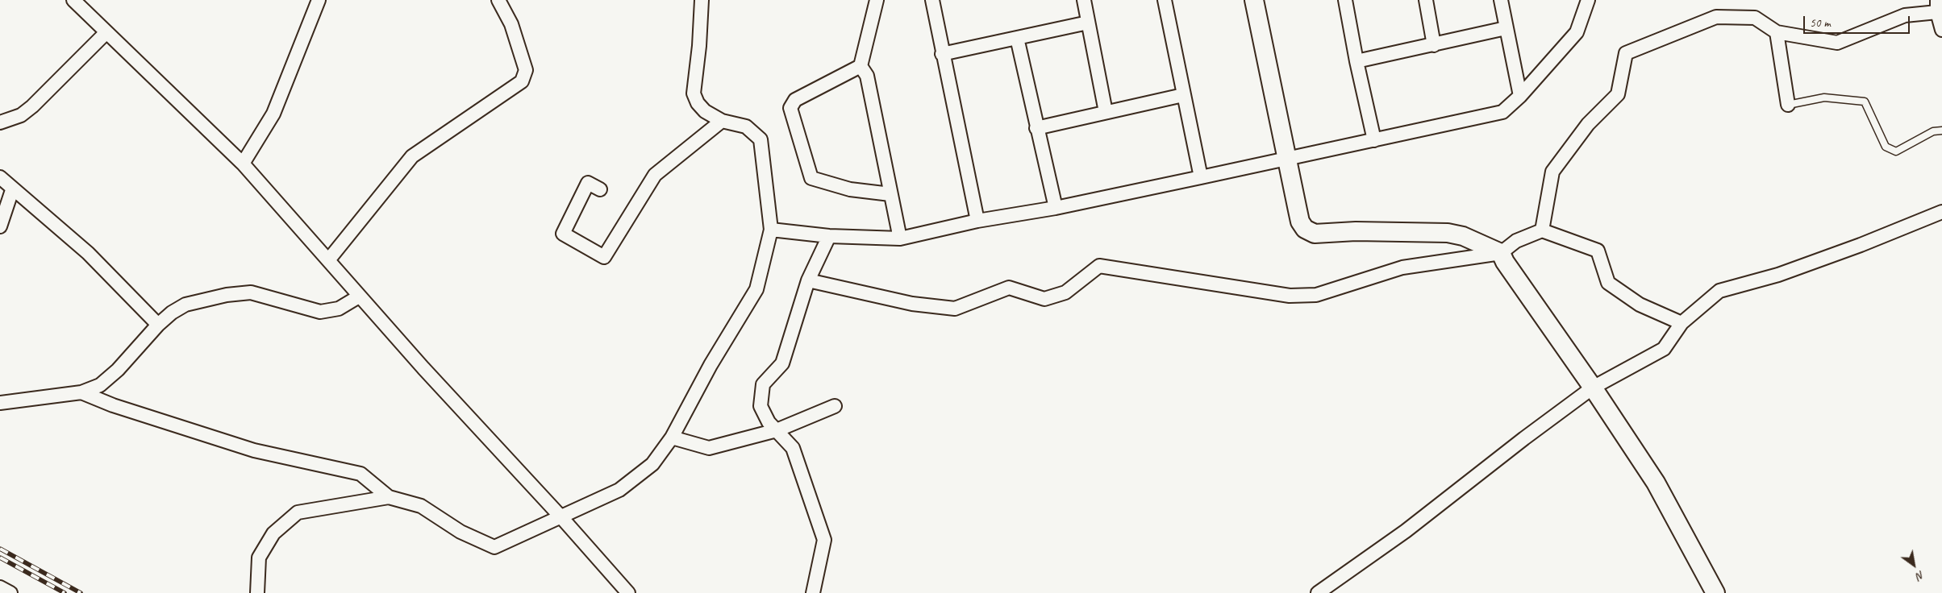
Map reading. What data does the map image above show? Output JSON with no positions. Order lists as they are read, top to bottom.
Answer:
{
  "scale_bar": "50 m",
  "north": "bottom right"
}
